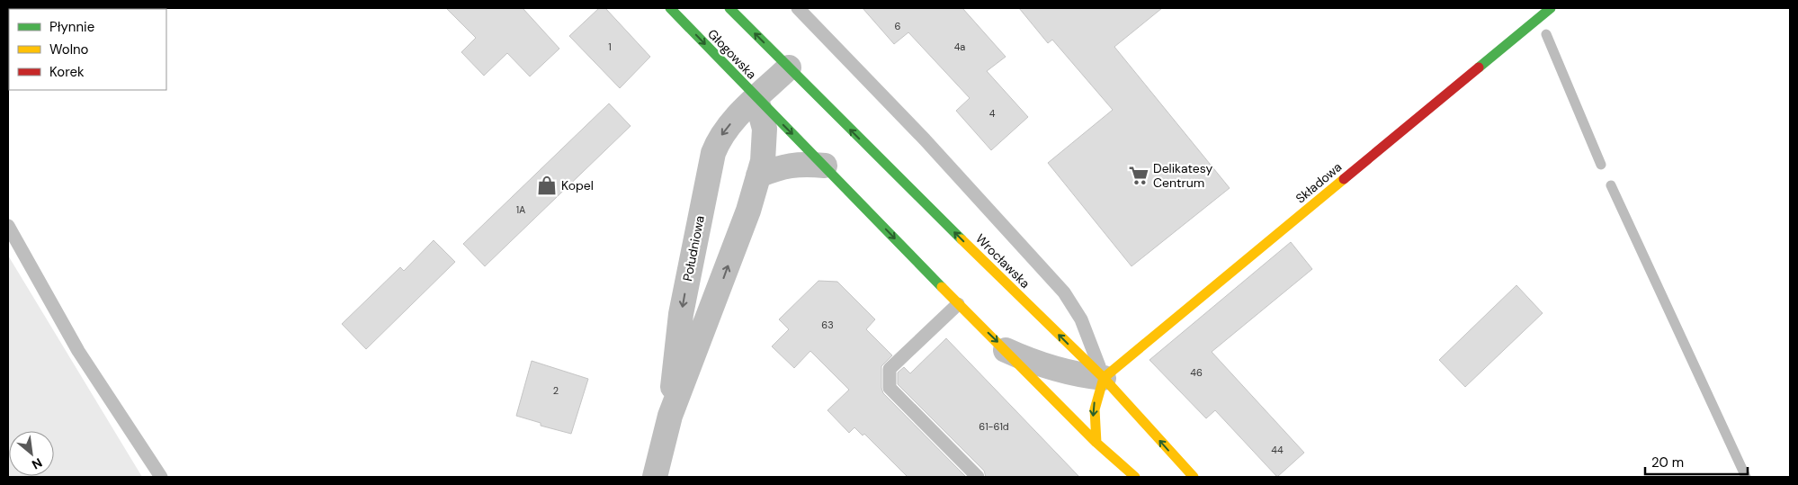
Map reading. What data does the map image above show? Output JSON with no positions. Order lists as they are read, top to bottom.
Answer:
{
  "streets": {
    "street": [
      "Głogowska",
      "Składowa",
      "Południowa",
      "Wrocławska"
    ]
  },
  "crossings": [
    ["Głogowska", "Południowa"],
    ["Składowa", "Wrocławska"],
    ["Południowa", "Wrocławska"]
  ],
  "places": {
    "supermarket": ["Delikatesy Centrum"],
    "shop": ["Kopel"]
  },
  "house_numbers": [
    "6",
    "1",
    "4a",
    "4",
    "1A",
    "63",
    "46",
    "2",
    "61-61d",
    "44"
  ],
  "legend": ["Płynnie", "Wolno", "Korek"],
  "scale_bar": "20 m",
  "north": "bottom right"
}
